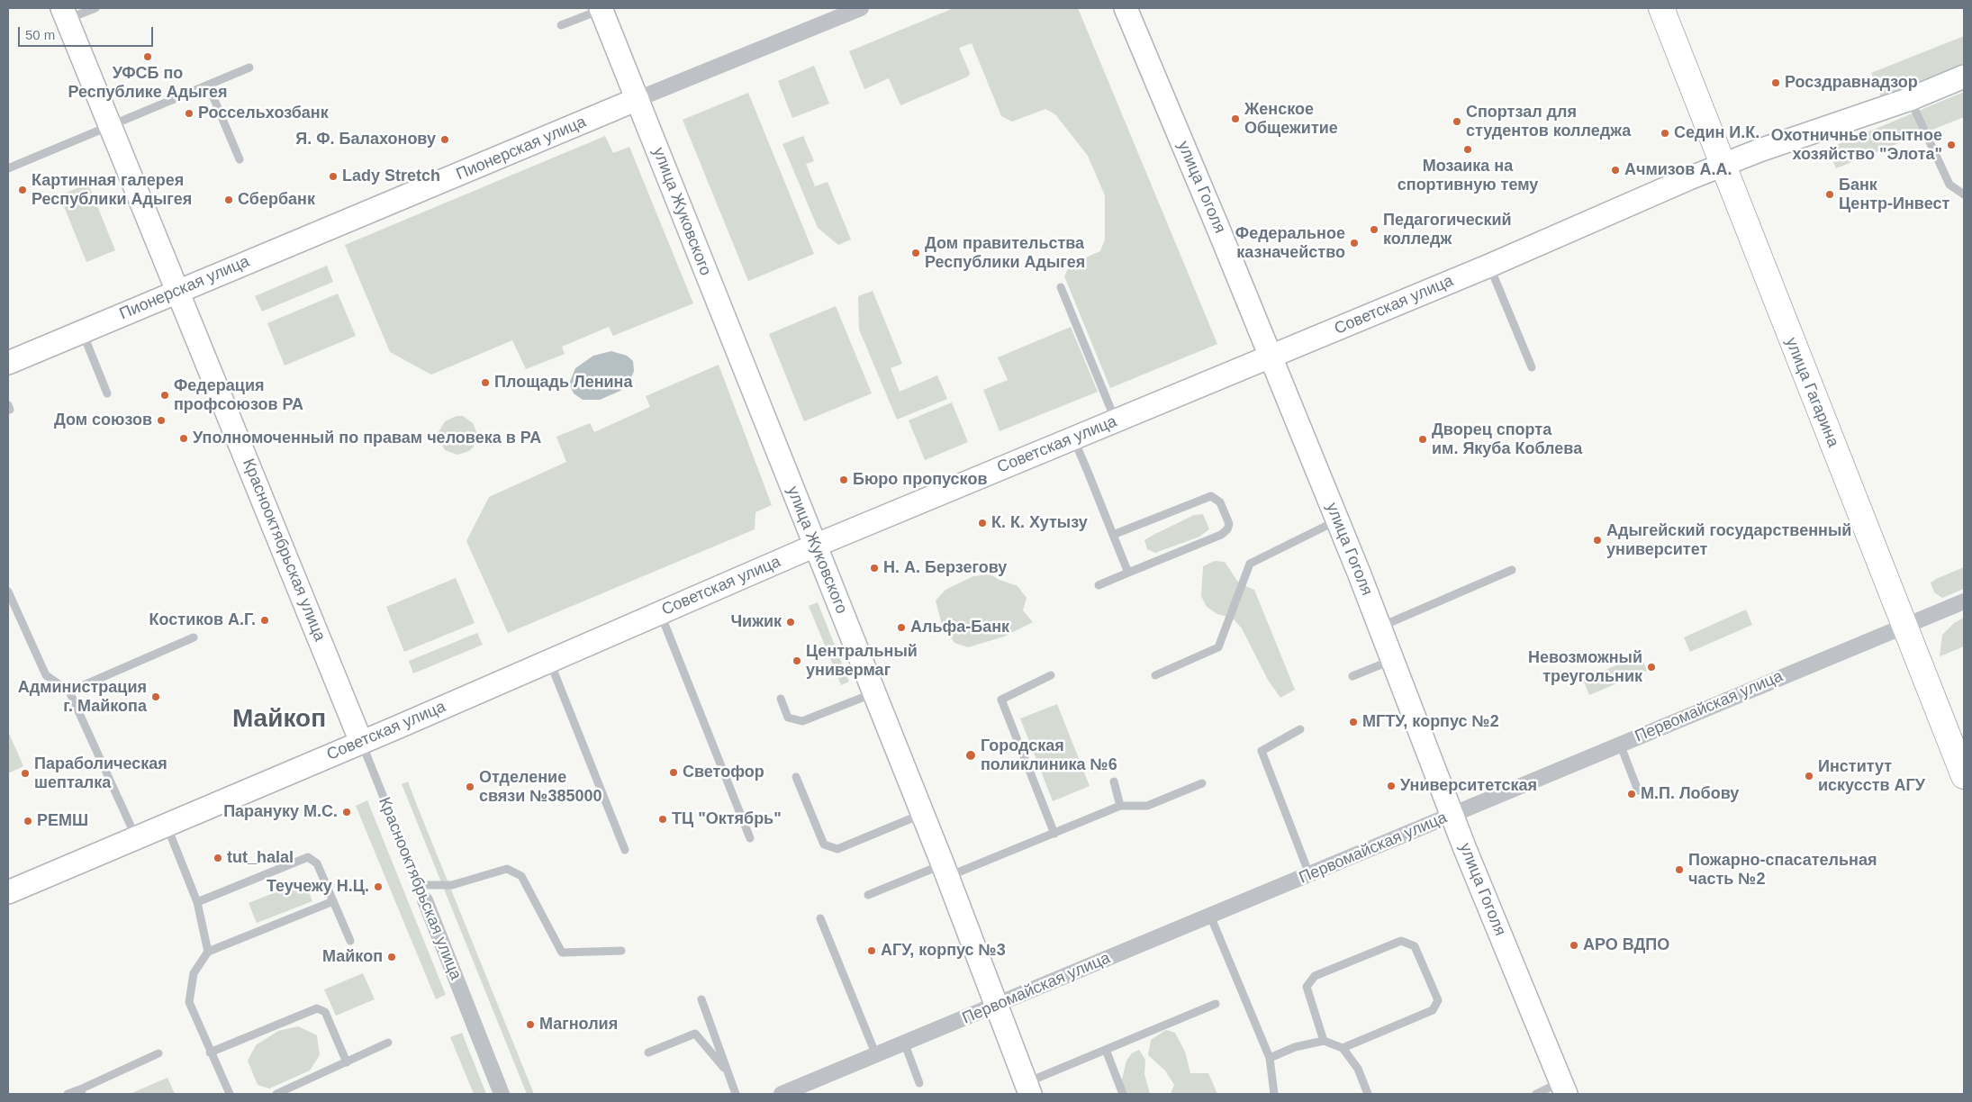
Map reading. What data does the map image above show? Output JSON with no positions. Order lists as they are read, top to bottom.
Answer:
{
  "streets": {
    "main road": [
      "Пионерская улица",
      "улица Гоголя",
      "улица Жуковского",
      "Советская улица",
      "улица Гагарина",
      "Краснооктябрьская улица"
    ],
    "street": ["Первомайская улица"]
  },
  "crossings": [
    ["Пионерская улица", "улица Жуковского"],
    ["Пионерская улица", "Краснооктябрьская улица"],
    ["улица Гоголя", "Советская улица"],
    ["улица Гоголя", "Первомайская улица"],
    ["улица Жуковского", "Советская улица"],
    ["улица Жуковского", "Первомайская улица"],
    ["Советская улица", "улица Гагарина"],
    ["Советская улица", "Краснооктябрьская улица"],
    ["улица Гагарина", "Первомайская улица"]
  ],
  "districts": ["Майкоп"],
  "places": [
    "УФСБ по Республике Адыгея",
    "Росздравнадзор",
    "Россельхозбанк",
    "Женское Общежитие",
    "Спортзал для студентов колледжа",
    "Седин И.К.",
    "Я. Ф. Балахонову",
    "Охотничнье опытное хозяйство \"Элота\"",
    "Мозаика на спортивную тему",
    "Ачмизов А.А.",
    "Lady Stretch",
    "Картинная галерея Республики Адыгея",
    "Банк Центр-Инвест",
    "Сбербанк",
    "Педагогический колледж",
    "Федеральное казначейство",
    "Дом правительства Республики Адыгея",
    "Площадь Ленина",
    "Федерация профсоюзов РА",
    "Дом союзов",
    "Уполномоченный по правам человека в РА",
    "Дворец спорта им. Якуба Коблева",
    "Бюро пропусков",
    "К. К. Хутызу",
    "Адыгейский государственный университет",
    "Н. А. Берзегову",
    "Костиков А.Г.",
    "Чижик",
    "Альфа-Банк",
    "Центральный универмаг",
    "Невозможный треугольник",
    "Администрация г. Майкопа",
    "МГТУ, корпус №2",
    "Городская поликлиника №6",
    "Светофор",
    "Параболическая шепталка",
    "Институт искусств АГУ",
    "Университетская",
    "Отделение связи №385000",
    "М.П. Лобову",
    "Парануку М.С.",
    "ТЦ \"Октябрь\"",
    "РЕМШ",
    "tut_halal",
    "Пожарно-спасательная часть №2",
    "Теучежу Н.Ц.",
    "АРО ВДПО",
    "АГУ, корпус №3",
    "Майкоп",
    "Магнолия"
  ],
  "scale_bar": "50 m"
}
